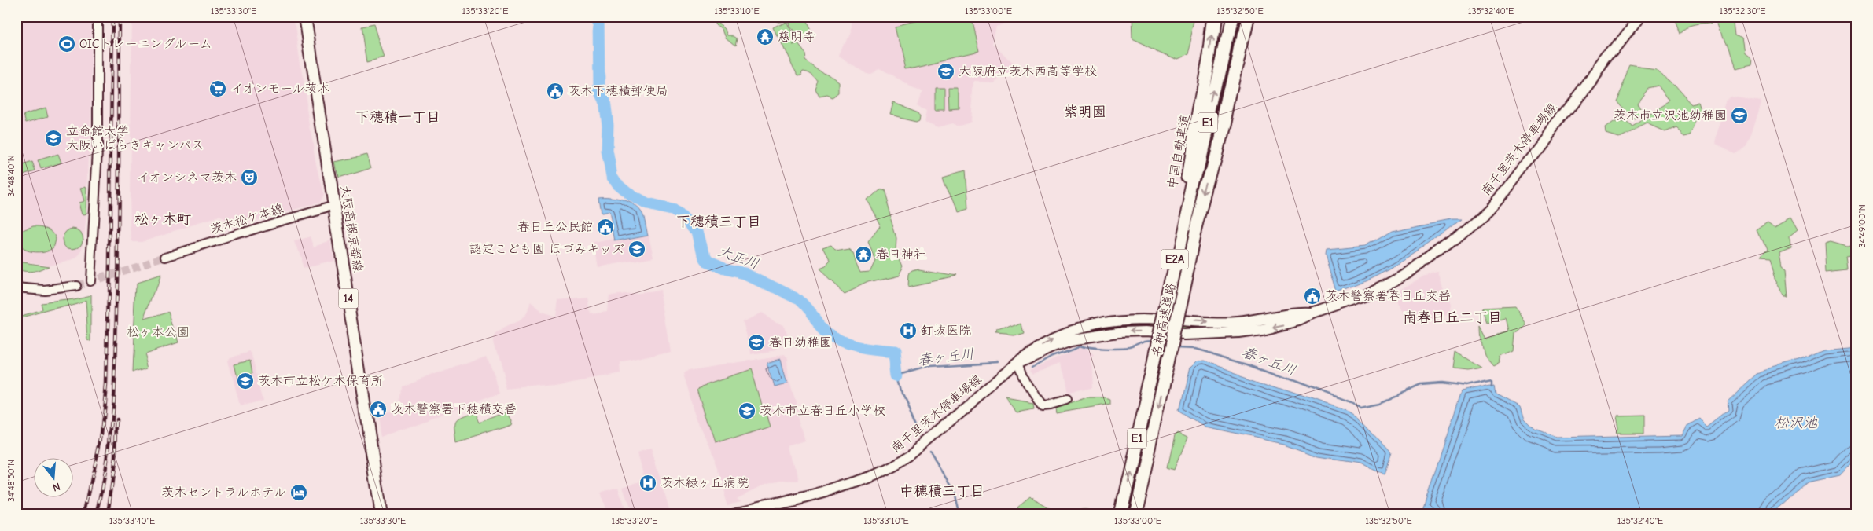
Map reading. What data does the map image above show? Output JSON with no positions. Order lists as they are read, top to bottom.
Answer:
{
  "streets": {
    "highway": [
      "E1",
      "中国自動車道",
      "E2A",
      "名神高速道路"
    ],
    "main road": ["南千里茨木停車場線", "大阪高槻京都線", "14"],
    "street": ["茨木松ケ本線"]
  },
  "crossings": [
    ["E1", "中国自動車道"],
    ["中国自動車道", "名神高速道路"],
    ["茨木松ケ本線", "大阪高槻京都線"]
  ],
  "districts": [
    "紫明園",
    "下穂積一丁目",
    "松ヶ本町",
    "下穂積三丁目",
    "南春日丘二丁目",
    "中穂積三丁目"
  ],
  "water": ["大正川", "春ヶ丘川", "松沢池"],
  "parks": ["松ヶ本公園"],
  "places": {
    "temple": ["慈明寺", "春日神社"],
    "sports": ["OICトレーニングルーム"],
    "school or university": [
      "大阪府立茨木西高等学校",
      "茨木市立沢池幼稚園",
      "立命館大学 大阪いばらきキャンパス",
      "認定こども園 ほづみキッズ",
      "春日幼稚園",
      "茨木市立松ケ本保育所",
      "茨木市立春日丘小学校"
    ],
    "supermarket": ["イオンモール茨木"],
    "public building": [
      "茨木下穂積郵便局",
      "春日丘公民館",
      "茨木警察署春日丘交番",
      "茨木警察署下穂積交番"
    ],
    "theatre": ["イオンシネマ茨木"],
    "hospital": ["釘抜医院", "茨木緑ヶ丘病院"],
    "hotel": ["茨木セントラルホテル"]
  },
  "north": "bottom",
  "coordinates": [
    "135°33'30\"E",
    "135°33'20\"E",
    "135°33'10\"E",
    "135°33'00\"E",
    "135°32'50\"E",
    "135°32'40\"E",
    "135°32'30\"E",
    "34°48'40\"N",
    "34°49'00\"N",
    "34°48'50\"N",
    "135°33'40\"E"
  ]
}
